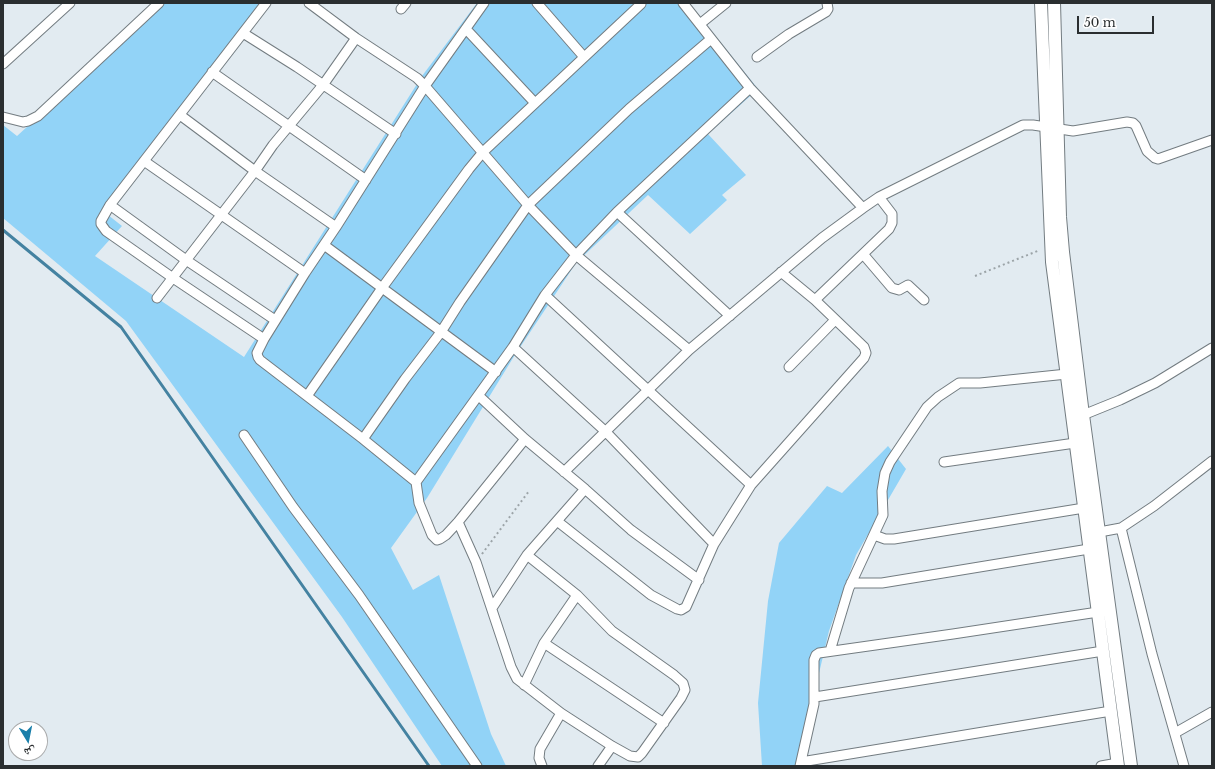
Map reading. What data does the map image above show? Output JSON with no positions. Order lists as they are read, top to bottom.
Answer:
{
  "scale_bar": "50 m",
  "north": "bottom"
}
